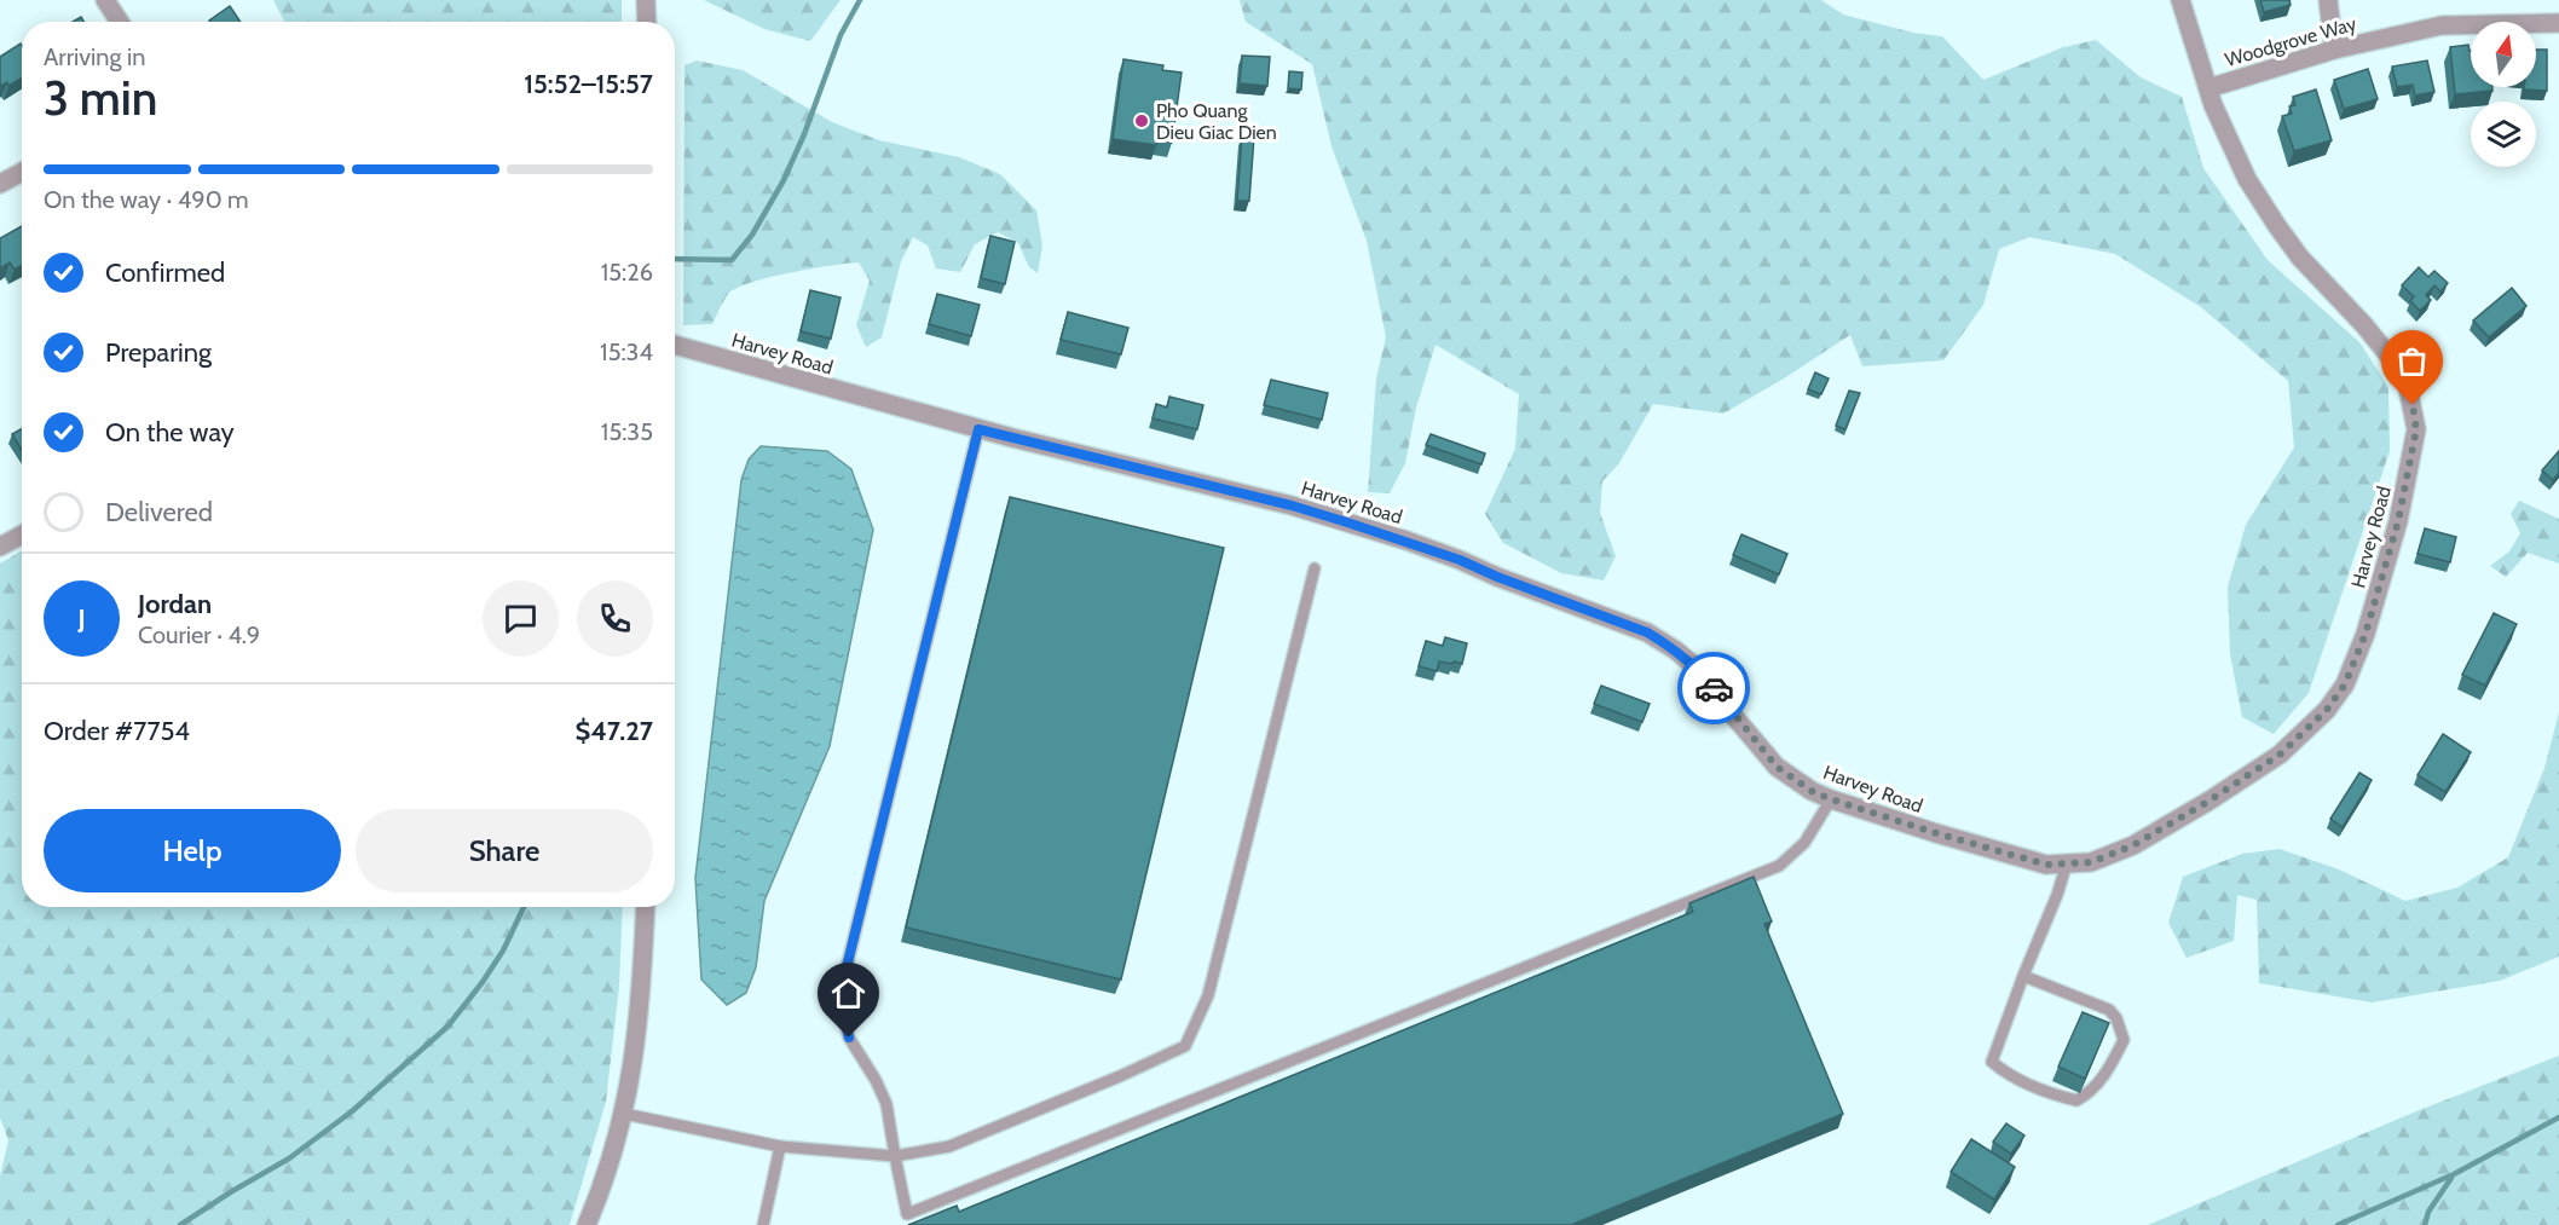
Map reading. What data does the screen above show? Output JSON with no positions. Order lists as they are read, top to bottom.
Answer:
{
  "streets": {
    "street": ["Woodgrove Way", "Harvey Road"]
  },
  "crossings": [
    ["Woodgrove Way", "Harvey Road"]
  ],
  "places": ["Pho Quang Dieu Giac Dien"],
  "north": "top",
  "page": {
    "heading": ["3 min", "Arriving in", "15:52–15:57"],
    "panel": [
      "Jordan",
      "Courier · 4.9",
      "Order #7754",
      "$47.27"
    ],
    "bar": "On the way · 490 m",
    "list": [
      ["Confirmed", "15:26"],
      ["Preparing", "15:34"],
      ["On the way", "15:35"],
      "Delivered"
    ],
    "round": "J",
    "buttons": ["Help", "Share"]
  }
}
